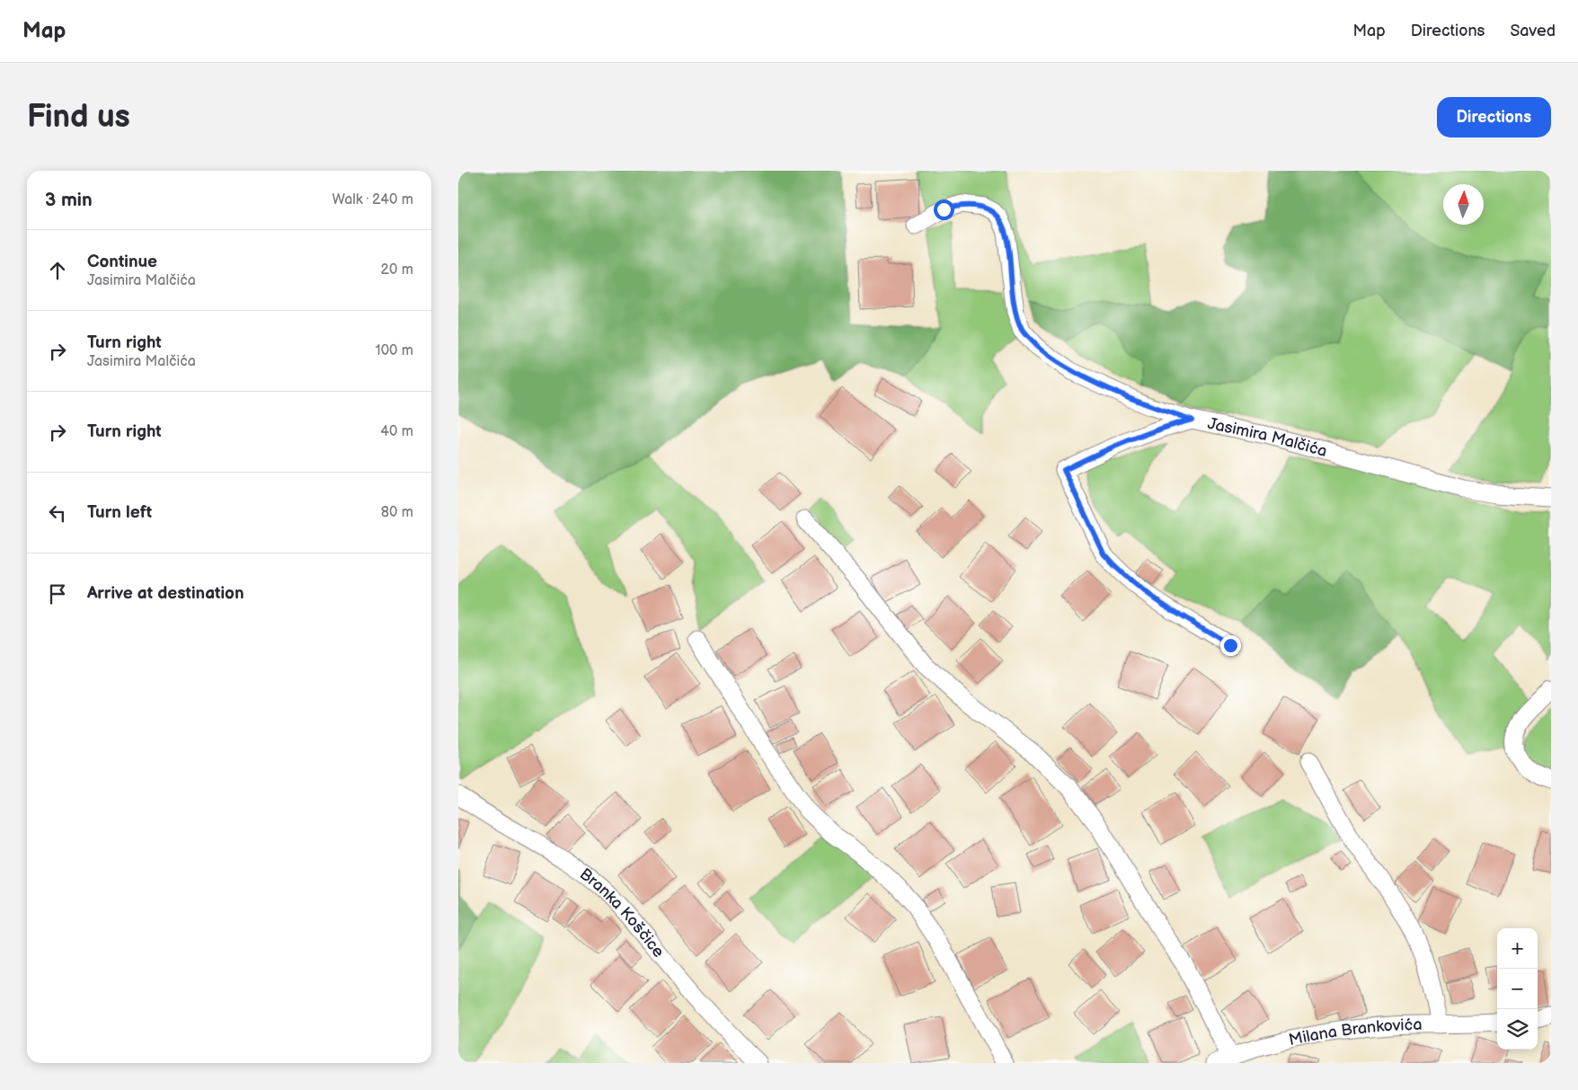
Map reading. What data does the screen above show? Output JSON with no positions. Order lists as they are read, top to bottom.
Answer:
{
  "streets": {
    "street": ["Jasimira Malčića", "Branka Koščice", "Milana Brankovića"]
  },
  "north": "top",
  "page": {
    "header": "Map",
    "nav": ["Map", "Directions", "Saved"],
    "buttons": "Directions",
    "title": "Find us",
    "heading": ["3 min", "Walk · 240 m"],
    "list": [
      ["Continue", "Jasimira Malčića", "20 m"],
      ["Turn right", "Jasimira Malčića", "100 m"],
      ["Turn right", "40 m"],
      ["Turn left", "80 m"],
      "Arrive at destination"
    ],
    "map_buttons": ["+", "−"]
  }
}
